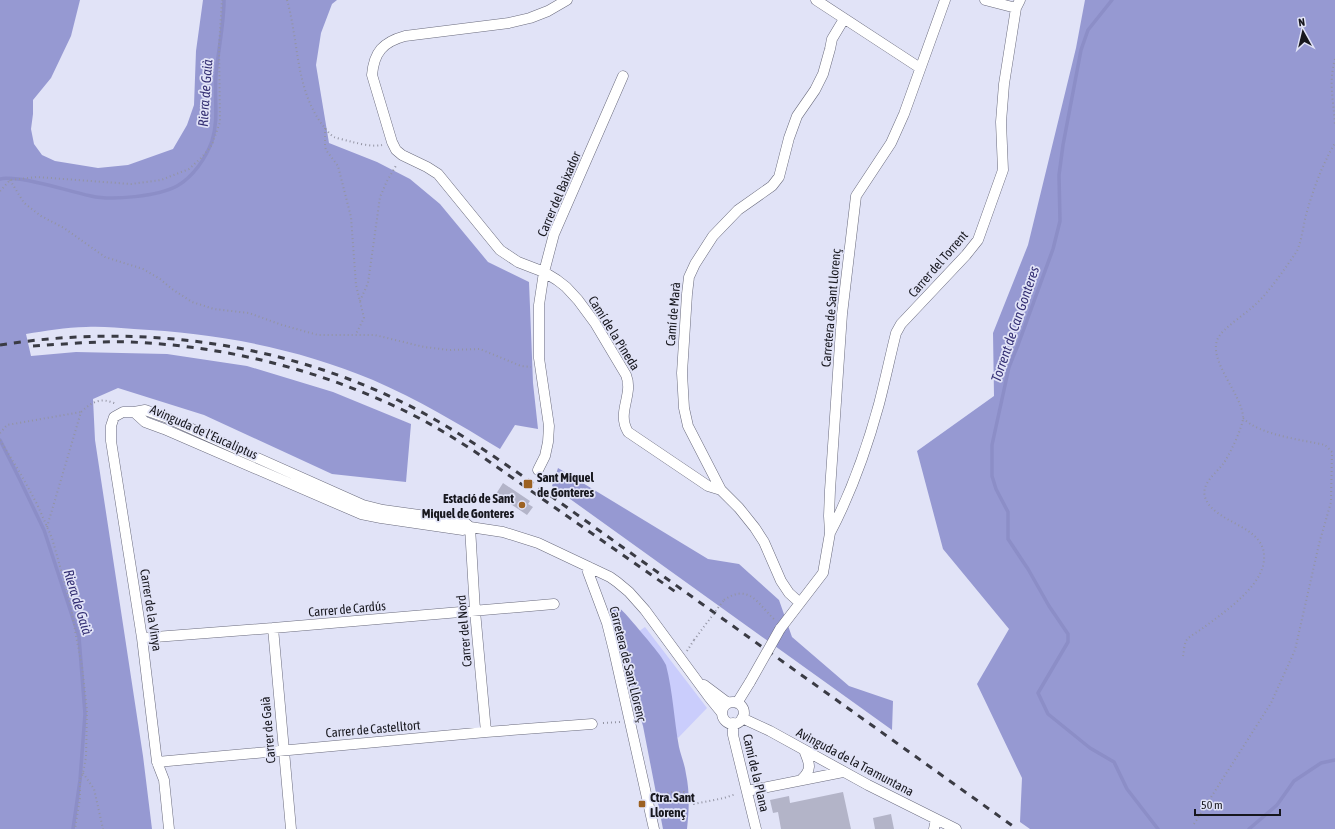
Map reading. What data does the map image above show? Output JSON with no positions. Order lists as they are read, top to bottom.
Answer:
{
  "streets": {
    "street": [
      "Carrer del Baixador",
      "Carrer del Torrent",
      "Carretera de Sant Llorenç",
      "Camí de Marà",
      "Camí de la Pineda",
      "Avinguda de l'Eucaliptus",
      "Carrer de Cardús",
      "Carrer de la Vinya",
      "Carrer del Nord",
      "Carrer de Castelltort",
      "Carrer de Gaià",
      "Avinguda de la Tramuntana",
      "Camí de la Plana"
    ]
  },
  "crossings": [
    ["Carrer del Baixador", "Camí de la Pineda"],
    ["Carrer del Torrent", "Carretera de Sant Llorenç"],
    ["Carretera de Sant Llorenç", "Camí de Marà"],
    ["Carretera de Sant Llorenç", "Avinguda de l'Eucaliptus"],
    ["Carretera de Sant Llorenç", "Avinguda de la Tramuntana"],
    ["Carretera de Sant Llorenç", "Camí de la Plana"],
    ["Camí de Marà", "Camí de la Pineda"],
    ["Avinguda de l'Eucaliptus", "Carrer de la Vinya"],
    ["Avinguda de l'Eucaliptus", "Carrer del Nord"],
    ["Carrer de Cardús", "Carrer de la Vinya"],
    ["Carrer de Cardús", "Carrer del Nord"],
    ["Carrer de Cardús", "Carrer de Gaià"],
    ["Carrer de la Vinya", "Carrer de Castelltort"],
    ["Carrer del Nord", "Carrer de Castelltort"],
    ["Carrer de Castelltort", "Carrer de Gaià"],
    ["Avinguda de la Tramuntana", "Camí de la Plana"]
  ],
  "water": ["Riera de Gaià", "Torrent de Can Gonteres"],
  "places": {
    "transit": ["Sant Miquel de Gonteres", "Ctra. Sant Llorenç"],
    "other": ["Estació de Sant Miquel de Gonteres"]
  },
  "scale_bar": "50 m",
  "north": "top"
}
